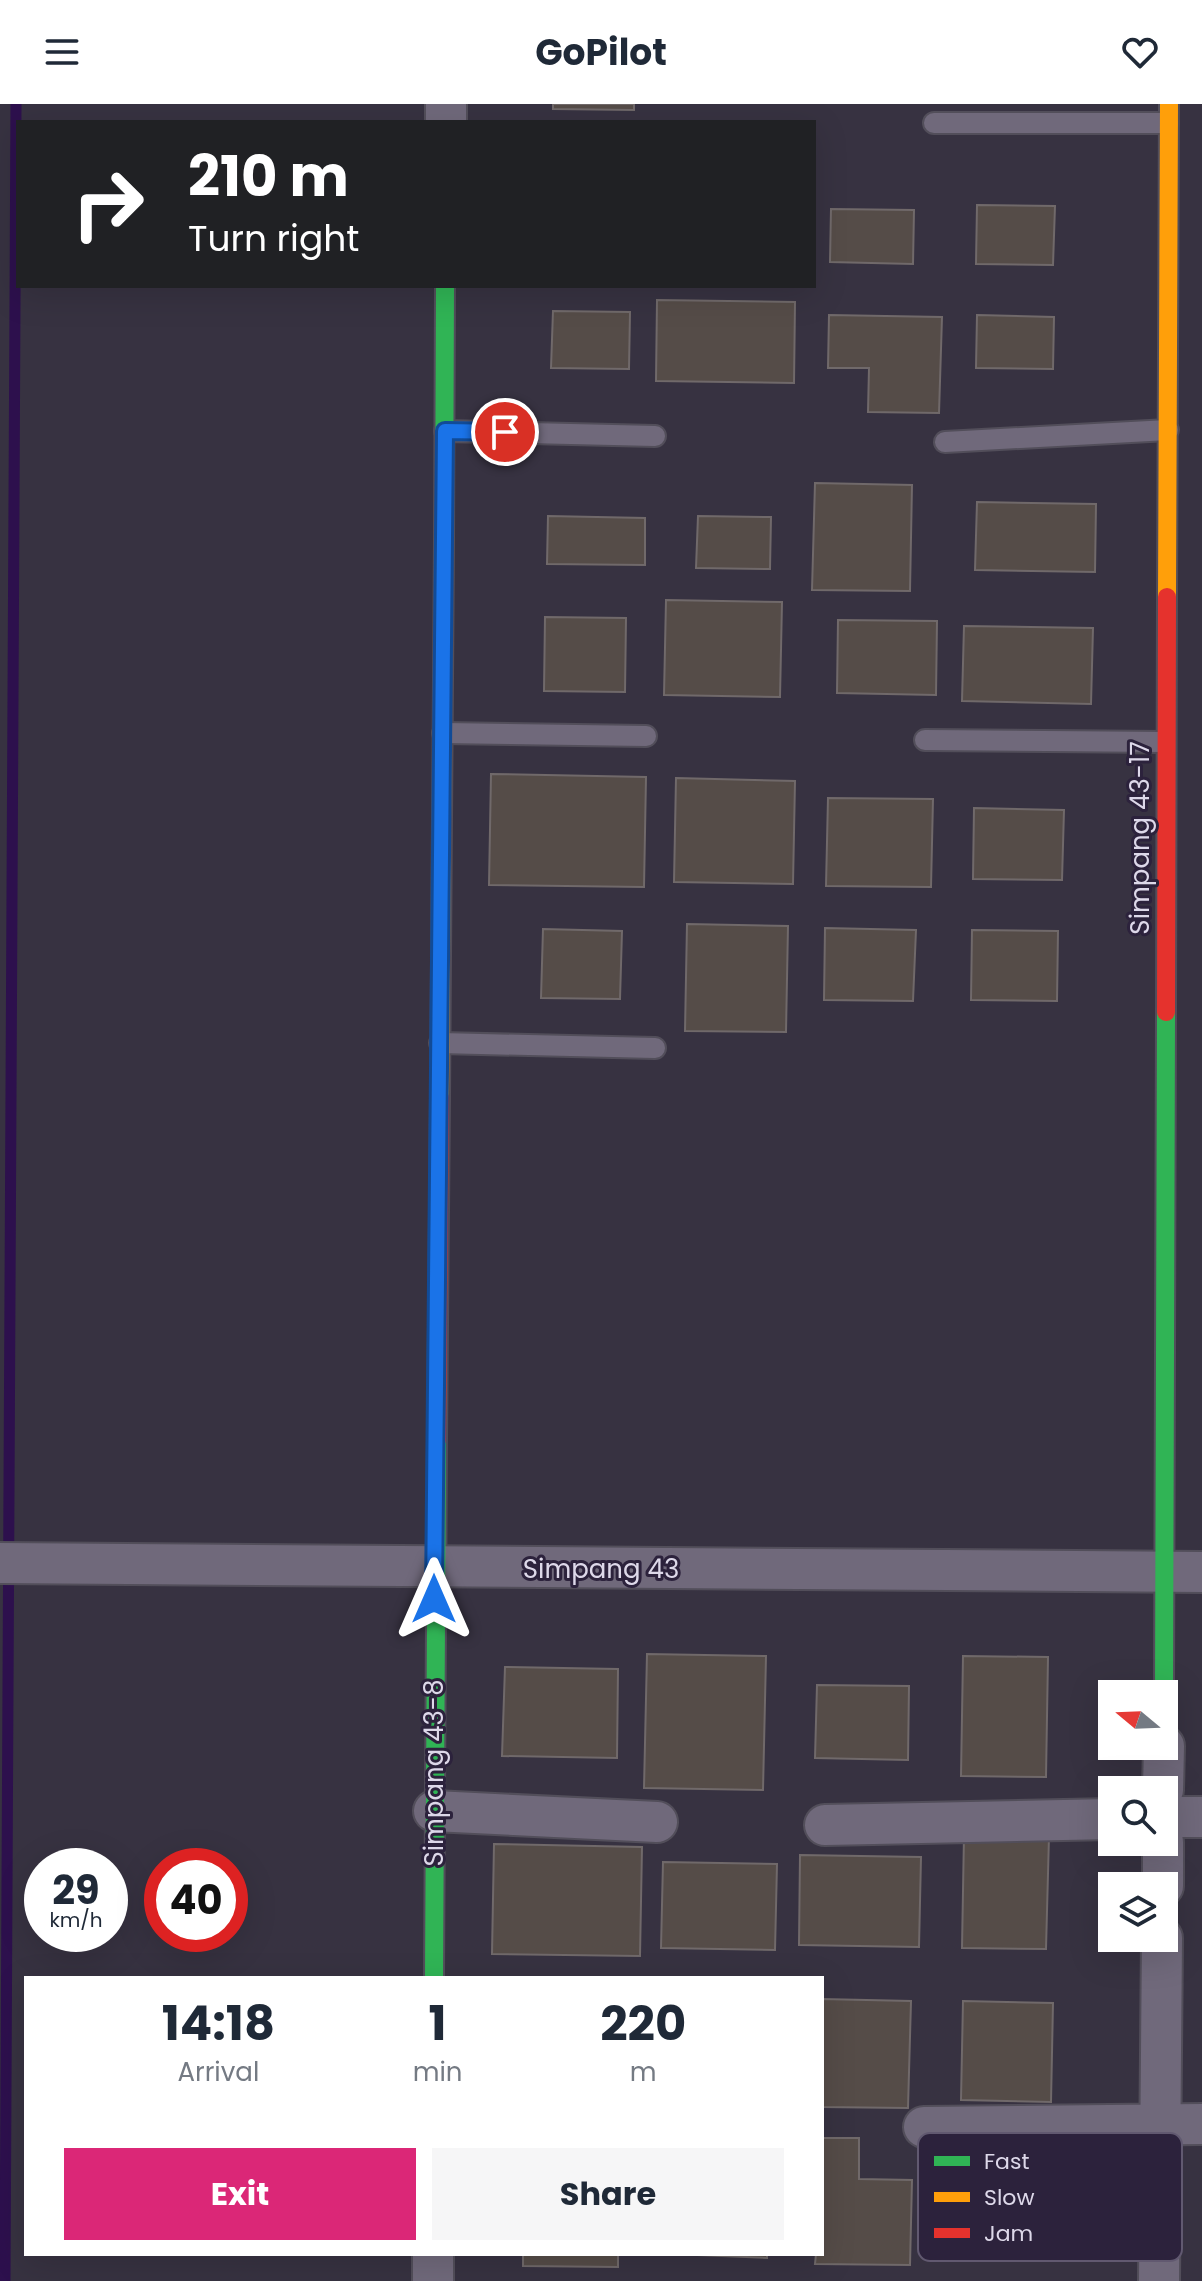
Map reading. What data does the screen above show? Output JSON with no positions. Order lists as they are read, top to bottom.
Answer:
{
  "streets": {
    "street": ["Simpang 43-17", "Simpang 43", "Simpang 43-8"]
  },
  "crossings": [
    ["Simpang 43-17", "Simpang 43"],
    ["Simpang 43", "Simpang 43-8"]
  ],
  "legend": ["Fast", "Slow", "Jam"],
  "north": "left",
  "page": {
    "header": "GoPilot",
    "turn": ["210 m", "Turn right"],
    "speed": "29 km/h",
    "limit": "40",
    "eta": [
      "14:18",
      "Arrival",
      "1",
      "min",
      "220",
      "m"
    ],
    "buttons": ["Exit", "Share"]
  }
}
